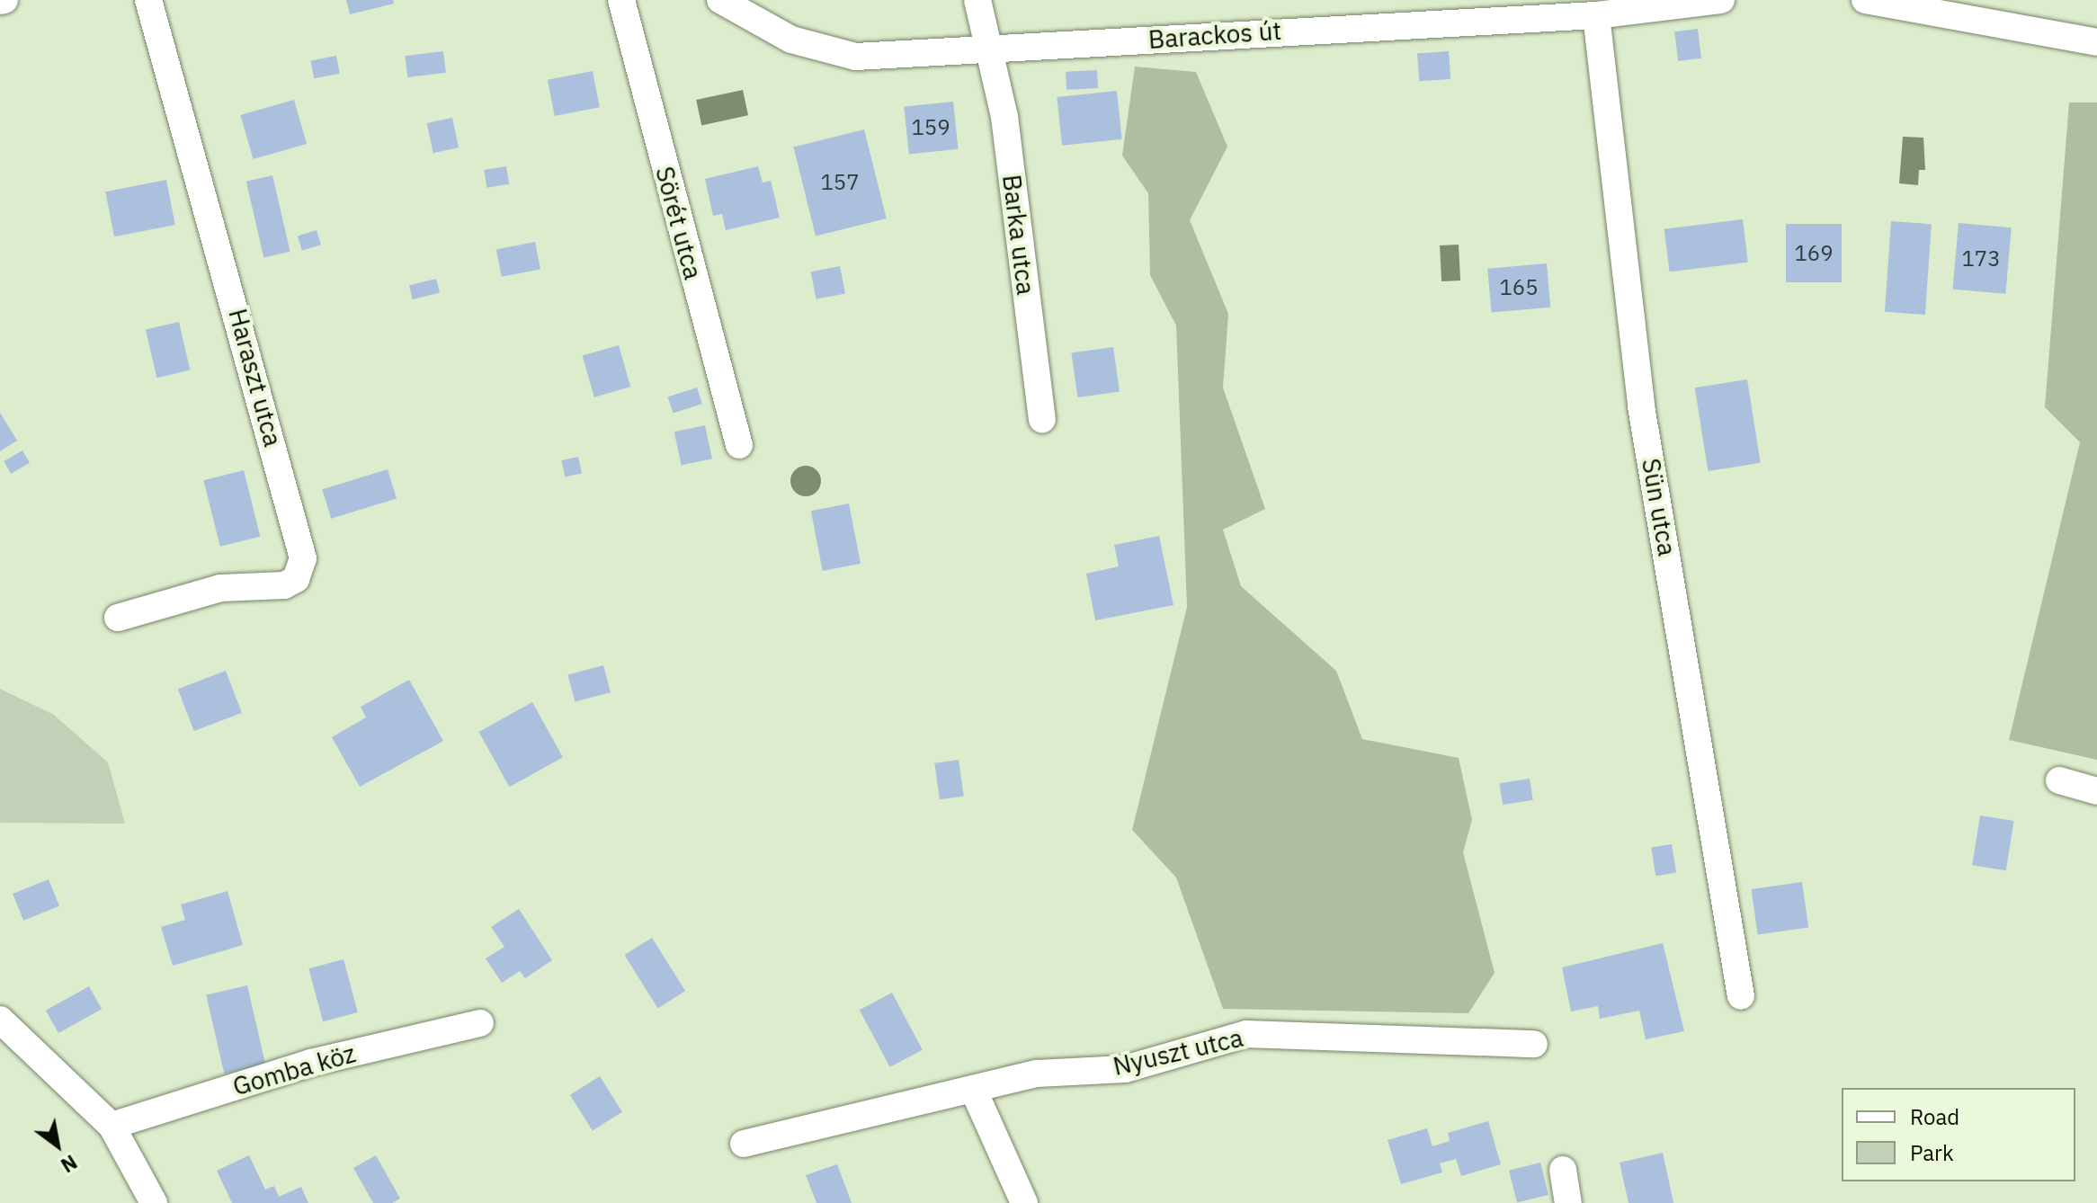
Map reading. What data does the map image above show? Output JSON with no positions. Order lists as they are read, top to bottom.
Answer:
{
  "streets": {
    "street": [
      "Barackos út",
      "Sörét utca",
      "Barka utca",
      "Haraszt utca",
      "Sün utca",
      "Nyuszt utca",
      "Gomba köz"
    ]
  },
  "crossings": [
    ["Barackos út", "Barka utca"],
    ["Barackos út", "Sün utca"]
  ],
  "house_numbers": [
    "159",
    "157",
    "169",
    "173",
    "165"
  ],
  "legend": ["Road", "Park"],
  "north": "bottom right"
}
